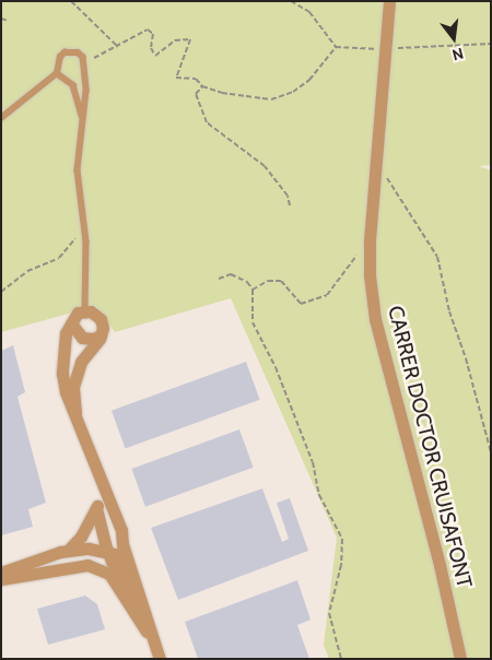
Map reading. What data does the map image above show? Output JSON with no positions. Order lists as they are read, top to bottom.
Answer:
{
  "streets": {
    "street": ["CARRER DOCTOR CRUISAFONT"]
  },
  "north": "bottom"
}
